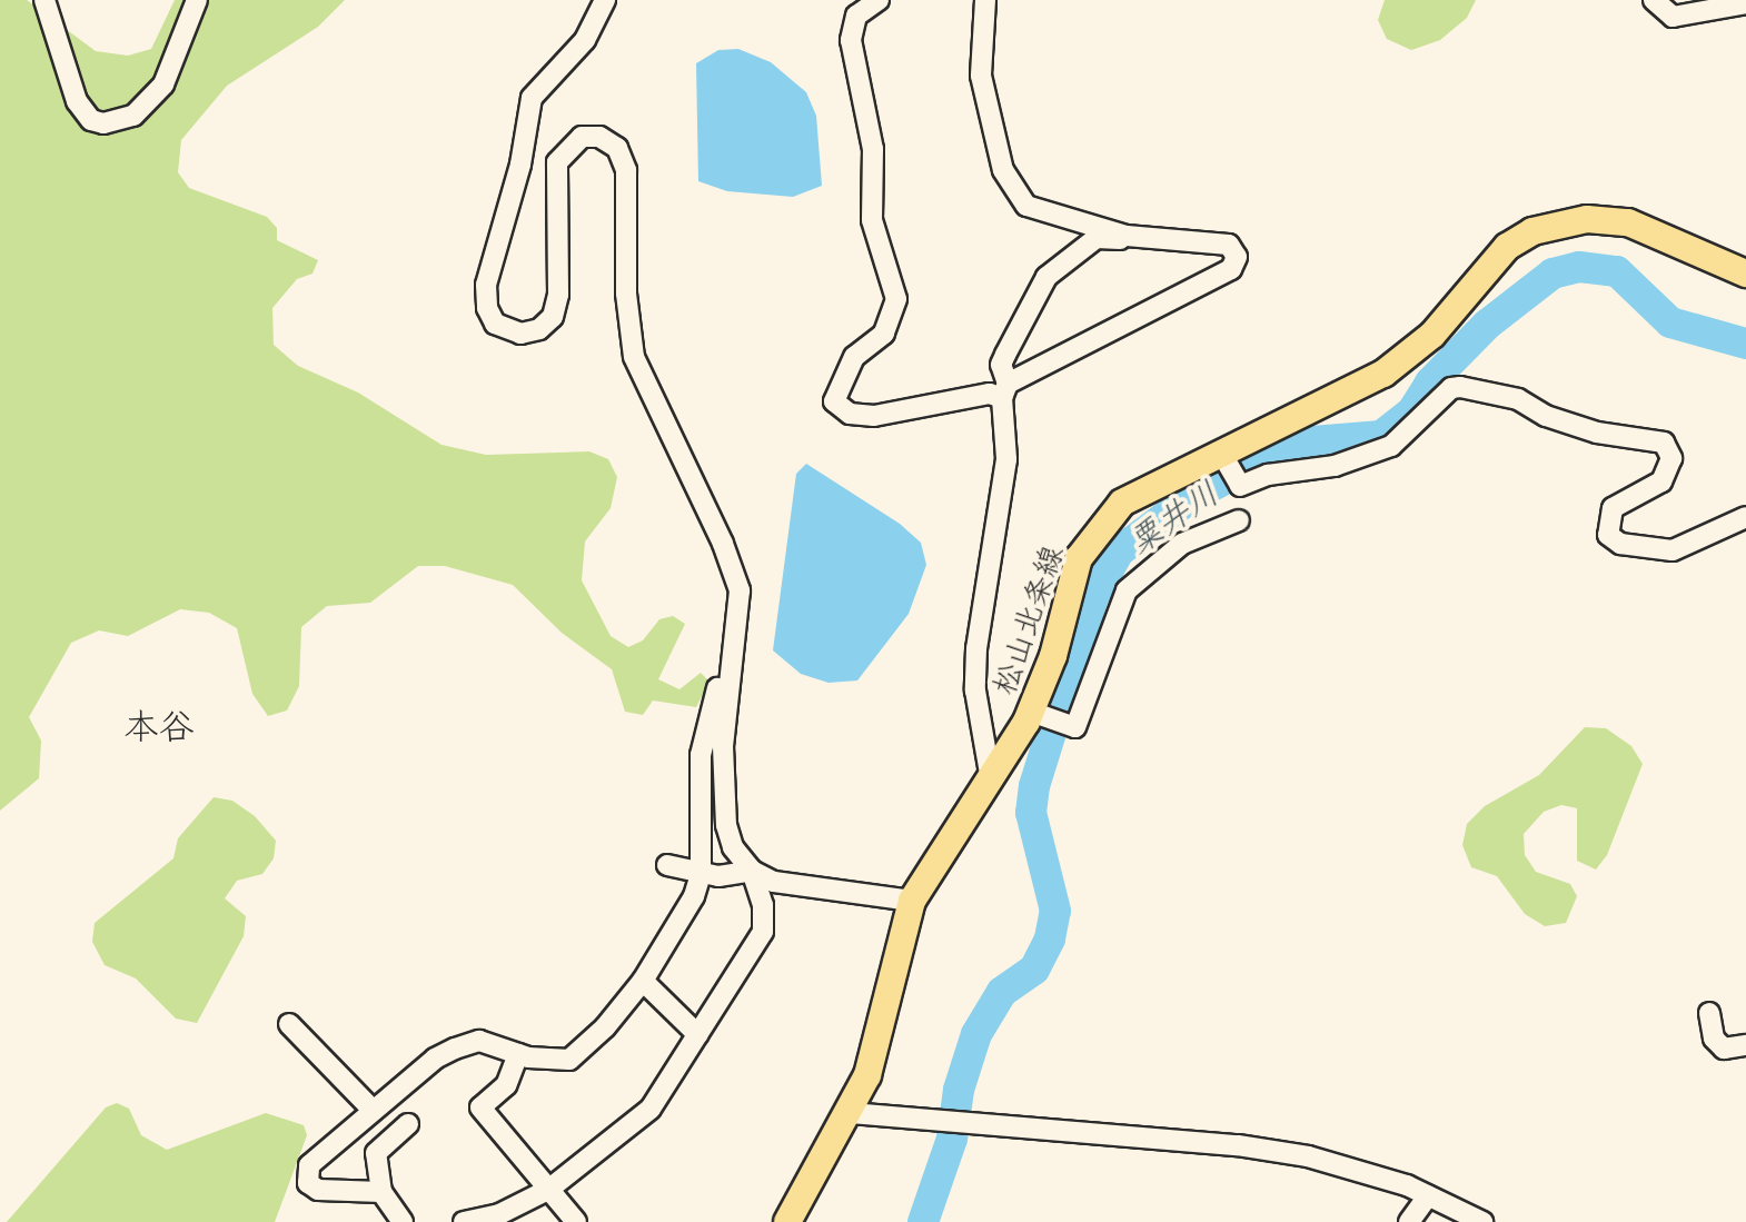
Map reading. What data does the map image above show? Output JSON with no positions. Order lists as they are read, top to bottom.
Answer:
{
  "streets": {
    "main road": ["松山北条線"]
  },
  "districts": ["本谷"],
  "water": ["粟井川"]
}
